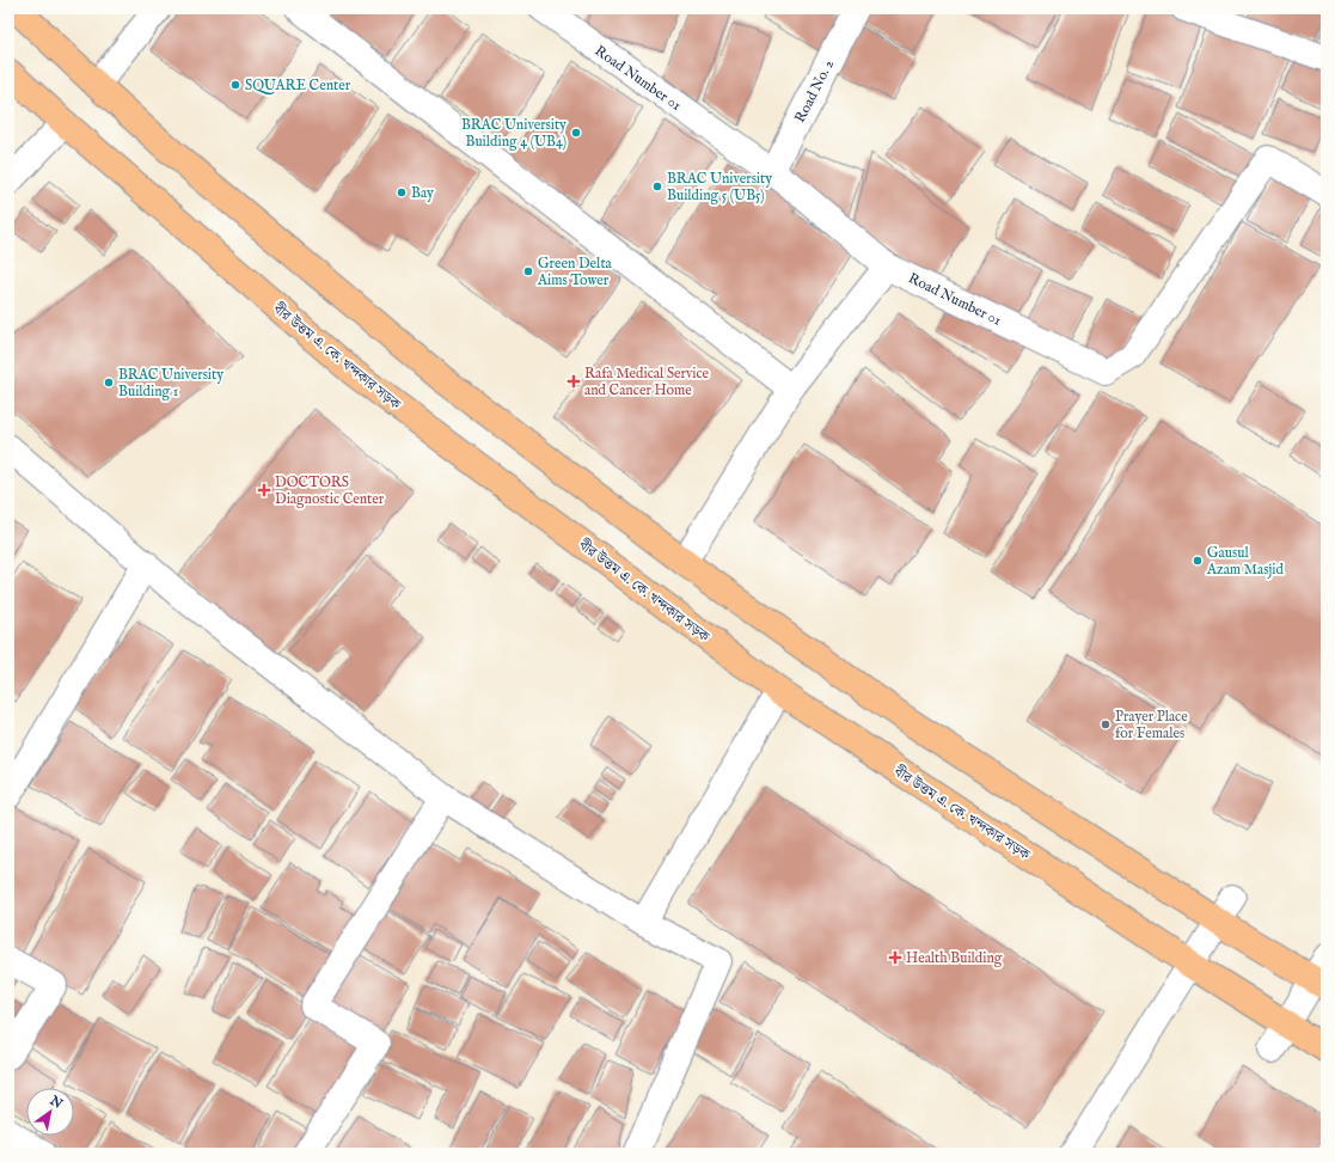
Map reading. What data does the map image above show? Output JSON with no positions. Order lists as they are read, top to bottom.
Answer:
{
  "streets": {
    "main road": ["বীর উত্তম এ. কে. খন্দকার সড়ক"],
    "street": ["Road Number 01", "Road No. 2"]
  },
  "crossings": [
    ["Road Number 01", "Road No. 2"]
  ],
  "places": {
    "other": [
      "SQUARE Center",
      "BRAC University Building 4 (UB4)",
      "BRAC University Building 5 (UB5)",
      "Bay",
      "Green Delta Aims Tower",
      "BRAC University Building 1",
      "Gausul Azam Masjid",
      "Prayer Place for Females"
    ],
    "health": ["Rafa Medical Service and Cancer Home", "DOCTORS Diagnostic Center", "Health Building"]
  },
  "north": "top right"
}
